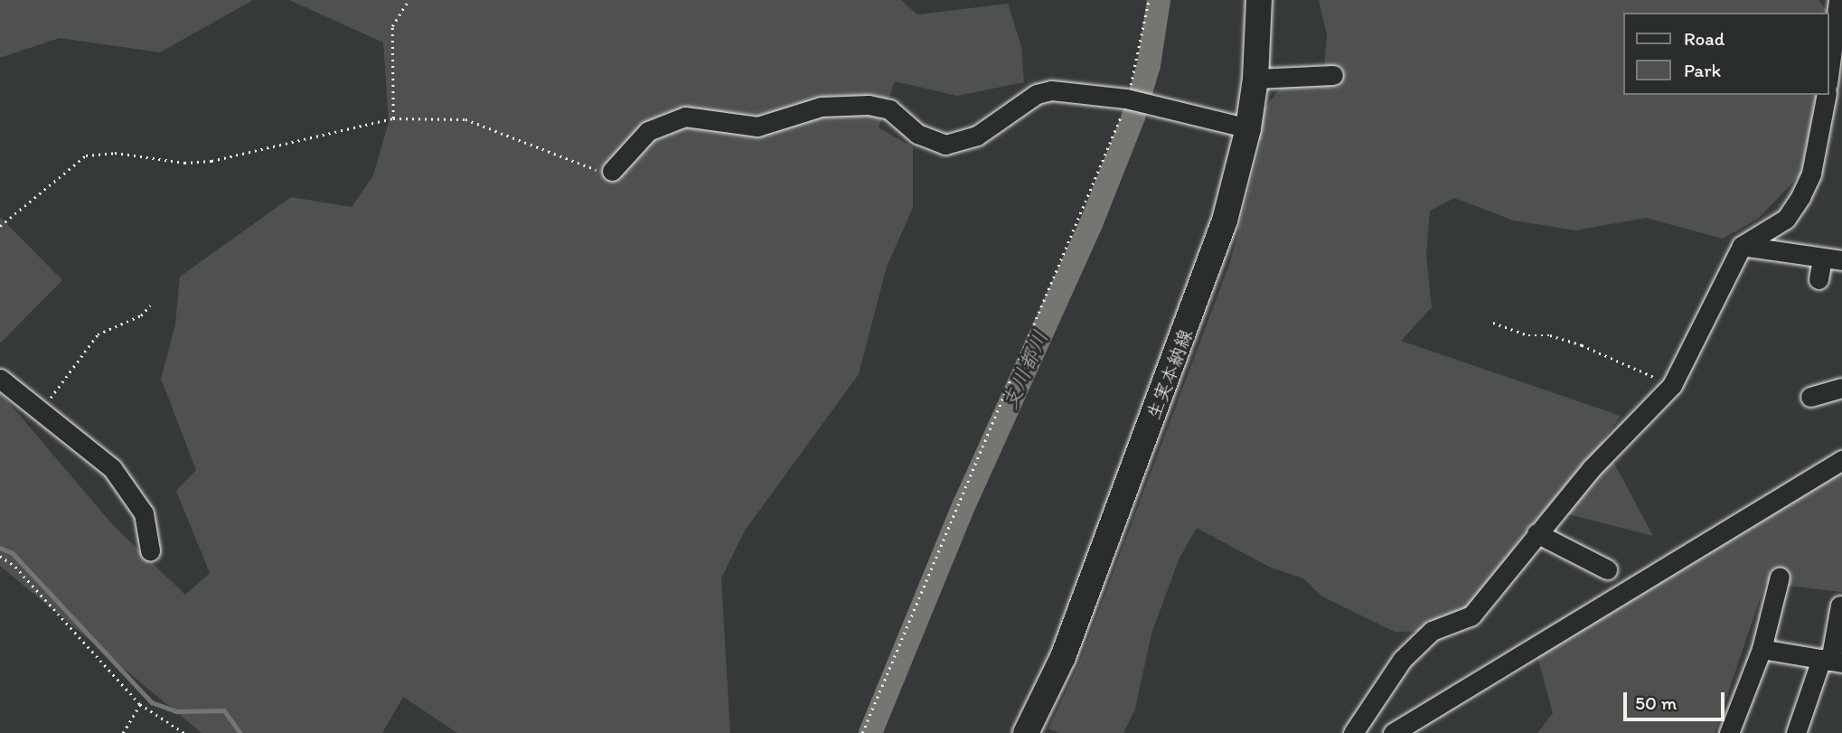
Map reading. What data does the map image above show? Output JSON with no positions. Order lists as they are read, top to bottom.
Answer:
{
  "streets": {
    "main road": ["生実本納線"]
  },
  "water": ["支川都川"],
  "legend": ["Road", "Park"],
  "scale_bar": "50 m"
}
